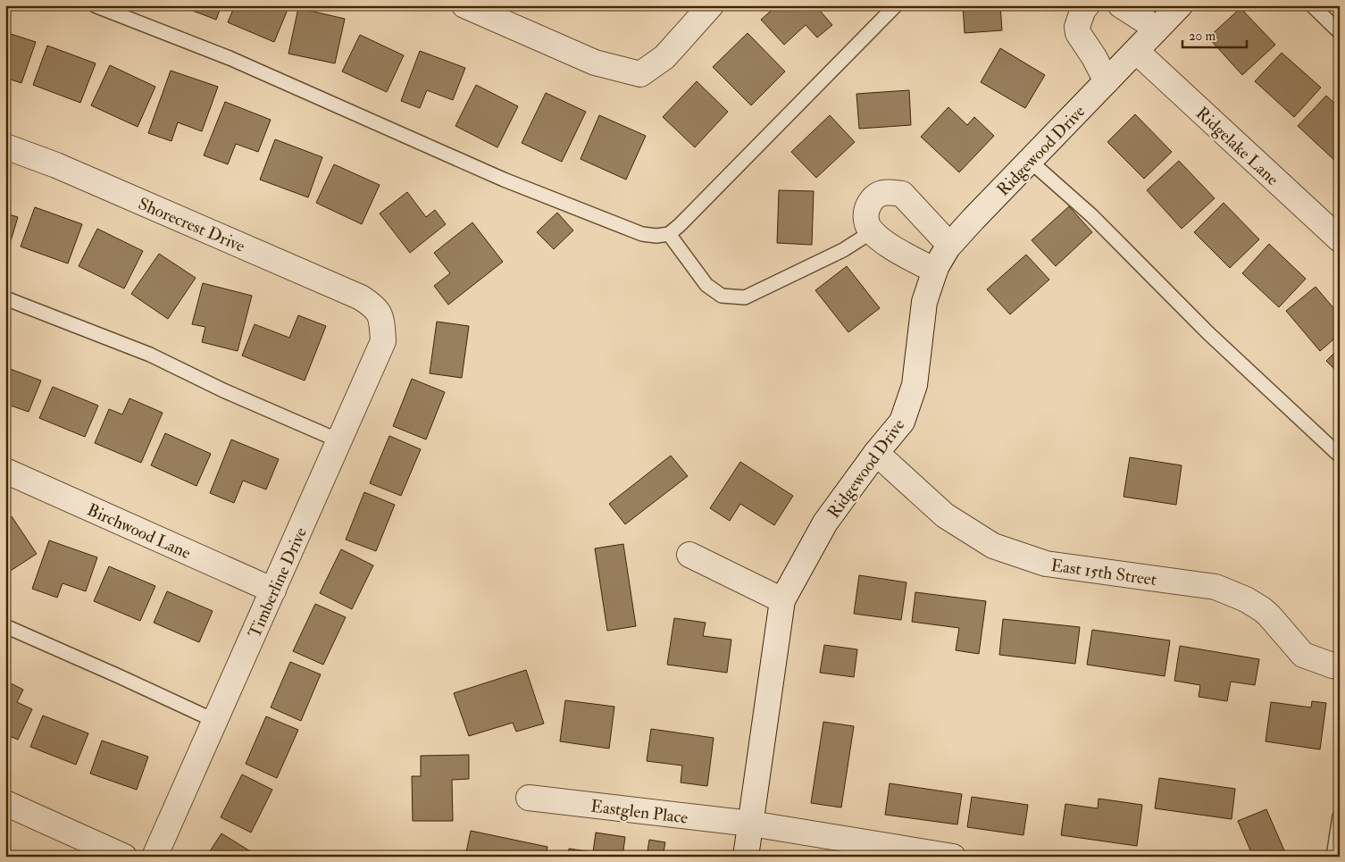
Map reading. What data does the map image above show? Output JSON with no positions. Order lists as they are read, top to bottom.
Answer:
{
  "streets": {
    "street": [
      "Ridgelake Lane",
      "Ridgewood Drive",
      "Shorecrest Drive",
      "Birchwood Lane",
      "East 15th Street",
      "Timberline Drive",
      "Eastglen Place"
    ]
  },
  "crossings": [
    ["Ridgelake Lane", "Ridgewood Drive"],
    ["Ridgewood Drive", "East 15th Street"],
    ["Ridgewood Drive", "Eastglen Place"],
    ["Shorecrest Drive", "Timberline Drive"],
    ["Birchwood Lane", "Timberline Drive"]
  ],
  "scale_bar": "20 m"
}
